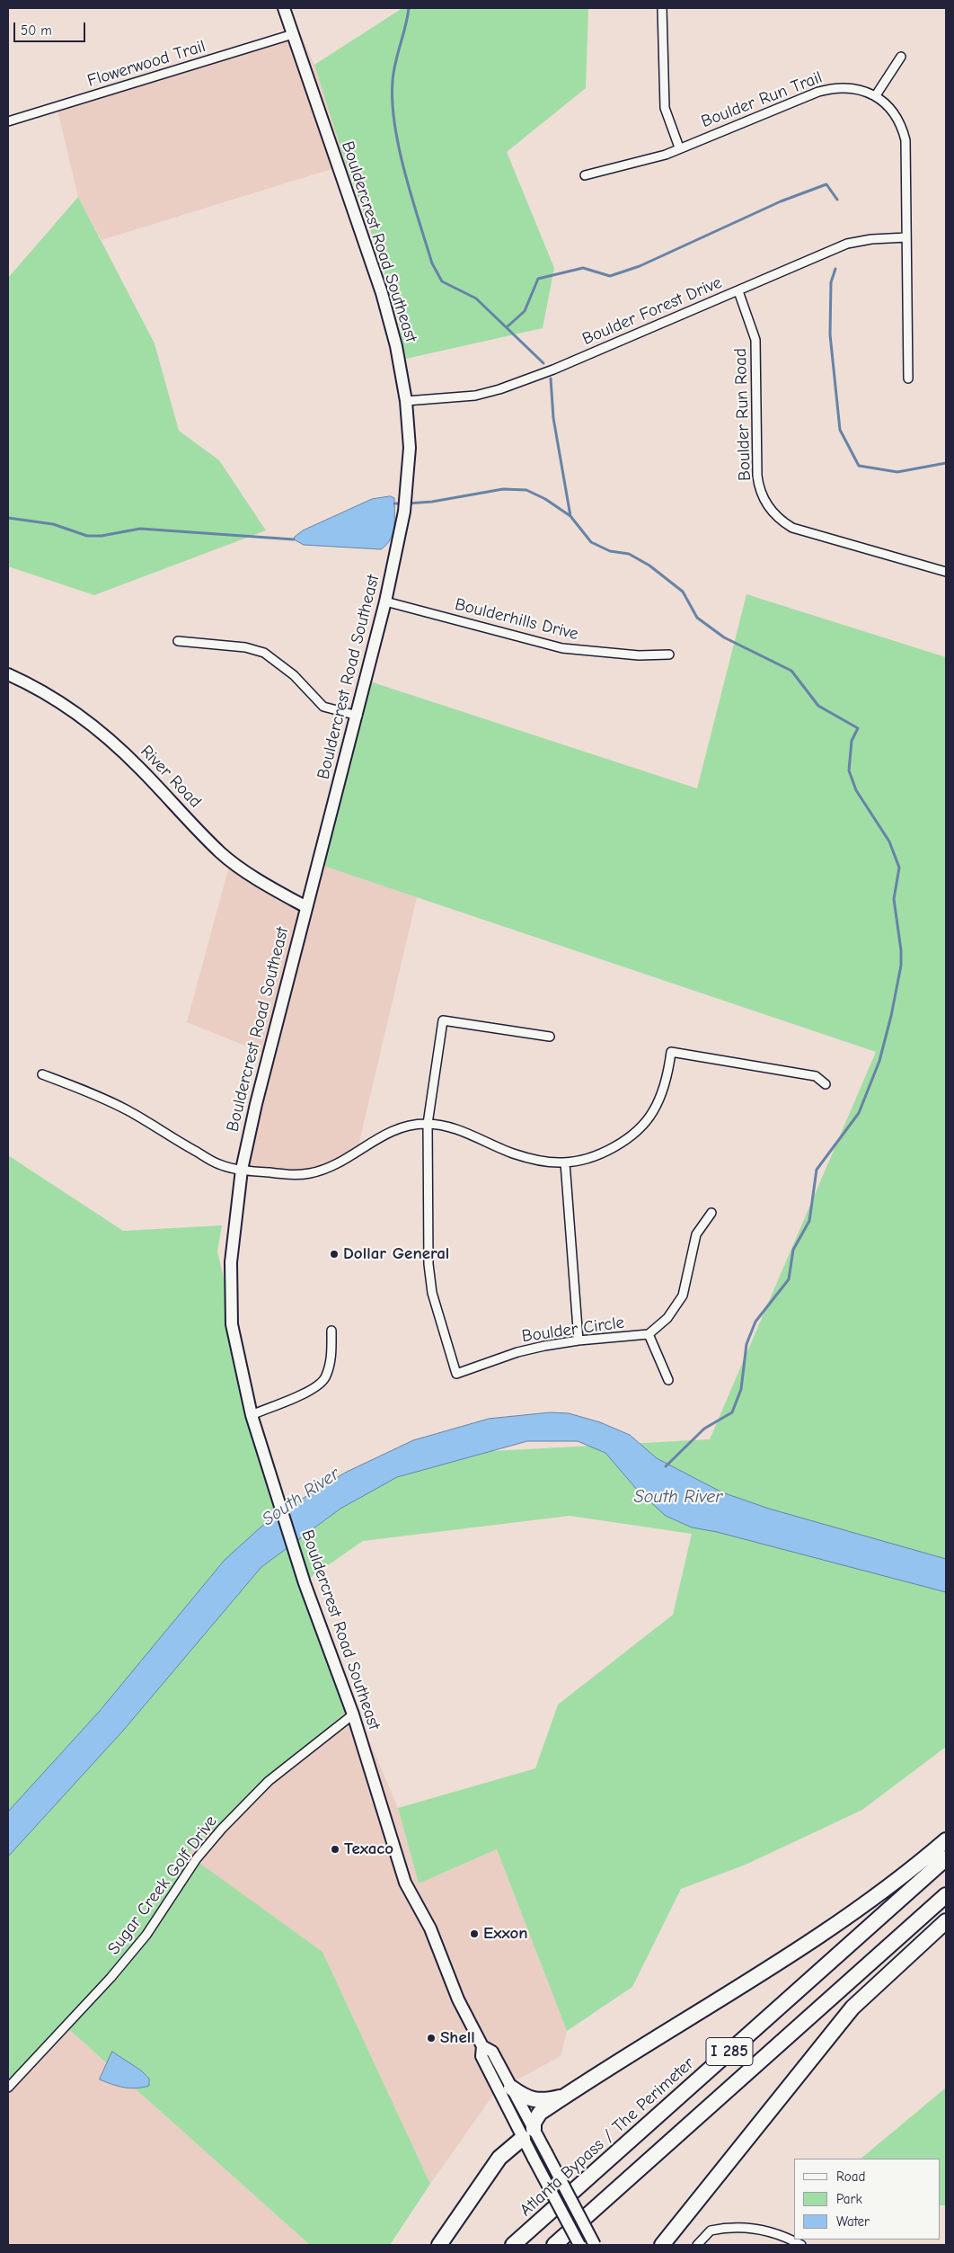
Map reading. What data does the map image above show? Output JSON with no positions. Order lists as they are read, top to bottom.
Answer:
{
  "streets": {
    "highway": ["I 285", "Atlanta Bypass / The Perimeter"],
    "street": [
      "Flowerwood Trail",
      "Boulder Run Trail",
      "Bouldercrest Road Southeast",
      "Boulder Forest Drive",
      "Boulder Run Road",
      "Boulderhills Drive",
      "River Road",
      "Boulder Circle",
      "Sugar Creek Golf Drive"
    ]
  },
  "crossings": [
    ["Flowerwood Trail", "Bouldercrest Road Southeast"],
    ["Bouldercrest Road Southeast", "Boulder Forest Drive"],
    ["Bouldercrest Road Southeast", "Boulderhills Drive"],
    ["Bouldercrest Road Southeast", "River Road"],
    ["Bouldercrest Road Southeast", "Sugar Creek Golf Drive"],
    ["Boulder Forest Drive", "Boulder Run Road"]
  ],
  "water": ["South River"],
  "places": [
    "Dollar General",
    "Texaco",
    "Exxon",
    "Shell"
  ],
  "legend": ["Road", "Park", "Water"],
  "scale_bar": "50 m"
}
